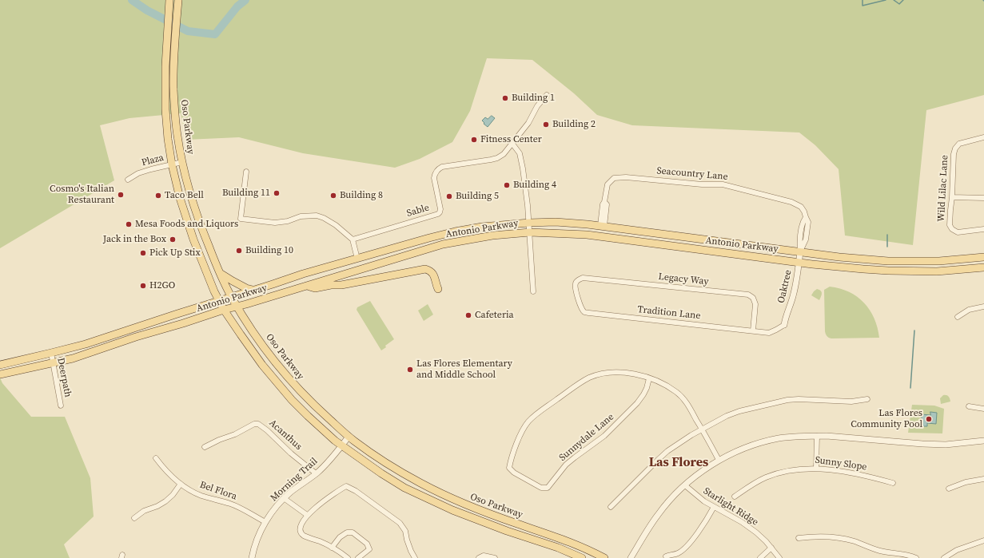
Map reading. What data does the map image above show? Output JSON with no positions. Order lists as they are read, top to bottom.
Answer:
{
  "streets": {
    "main road": ["Oso Parkway", "Antonio Parkway"],
    "street": [
      "Plaza",
      "Seacountry Lane",
      "Wild Lilac Lane",
      "Sable",
      "Legacy Way",
      "Oaktree",
      "Tradition Lane",
      "Deerpath",
      "Acanthus",
      "Sunnydale Lane",
      "Sunny Slope",
      "Morning Trail",
      "Bel Flora",
      "Starlight Ridge"
    ]
  },
  "crossings": [
    ["Oso Parkway", "Plaza"],
    ["Oso Parkway", "Antonio Parkway"],
    ["Oso Parkway", "Morning Trail"],
    ["Seacountry Lane", "Antonio Parkway"],
    ["Seacountry Lane", "Oaktree"],
    ["Antonio Parkway", "Oaktree"],
    ["Antonio Parkway", "Deerpath"],
    ["Legacy Way", "Tradition Lane"],
    ["Oaktree", "Tradition Lane"],
    ["Acanthus", "Morning Trail"],
    ["Morning Trail", "Bel Flora"]
  ],
  "districts": ["Las Flores"],
  "places": [
    "Building 1",
    "Building 2",
    "Fitness Center",
    "Building 4",
    "Building 11",
    "Cosmo's Italian Restaurant",
    "Taco Bell",
    "Building 8",
    "Building 5",
    "Mesa Foods and Liquors",
    "Jack in the Box",
    "Building 10",
    "Pick Up Stix",
    "H2GO",
    "Cafeteria",
    "Las Flores Elementary and Middle School",
    "Las Flores Community Pool"
  ]
}
